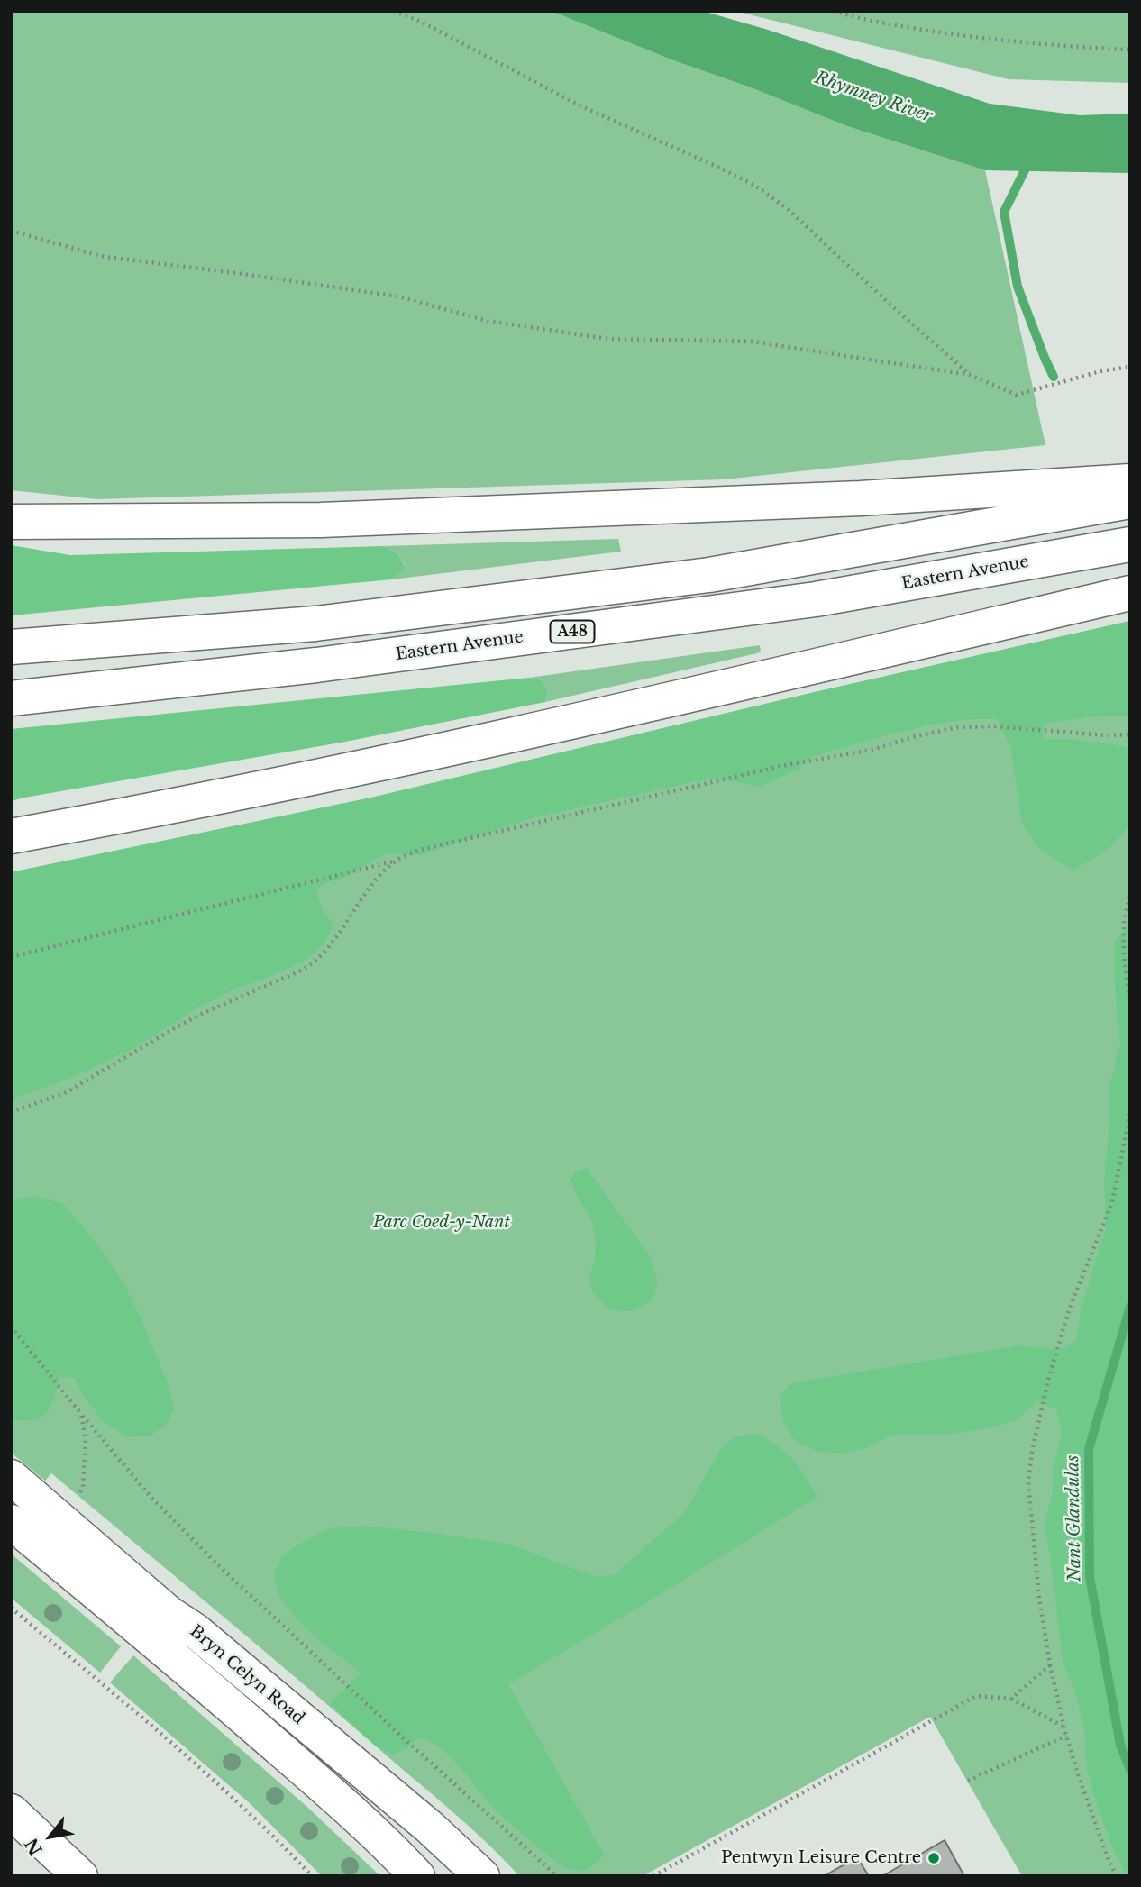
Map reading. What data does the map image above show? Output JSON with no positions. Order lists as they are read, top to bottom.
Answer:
{
  "streets": {
    "main road": ["Eastern Avenue", "A48", "Bryn Celyn Road"]
  },
  "water": ["Rhymney River", "Nant Glandulas"],
  "parks": ["Parc Coed-y-Nant"],
  "places": ["Pentwyn Leisure Centre"],
  "north": "bottom left"
}
